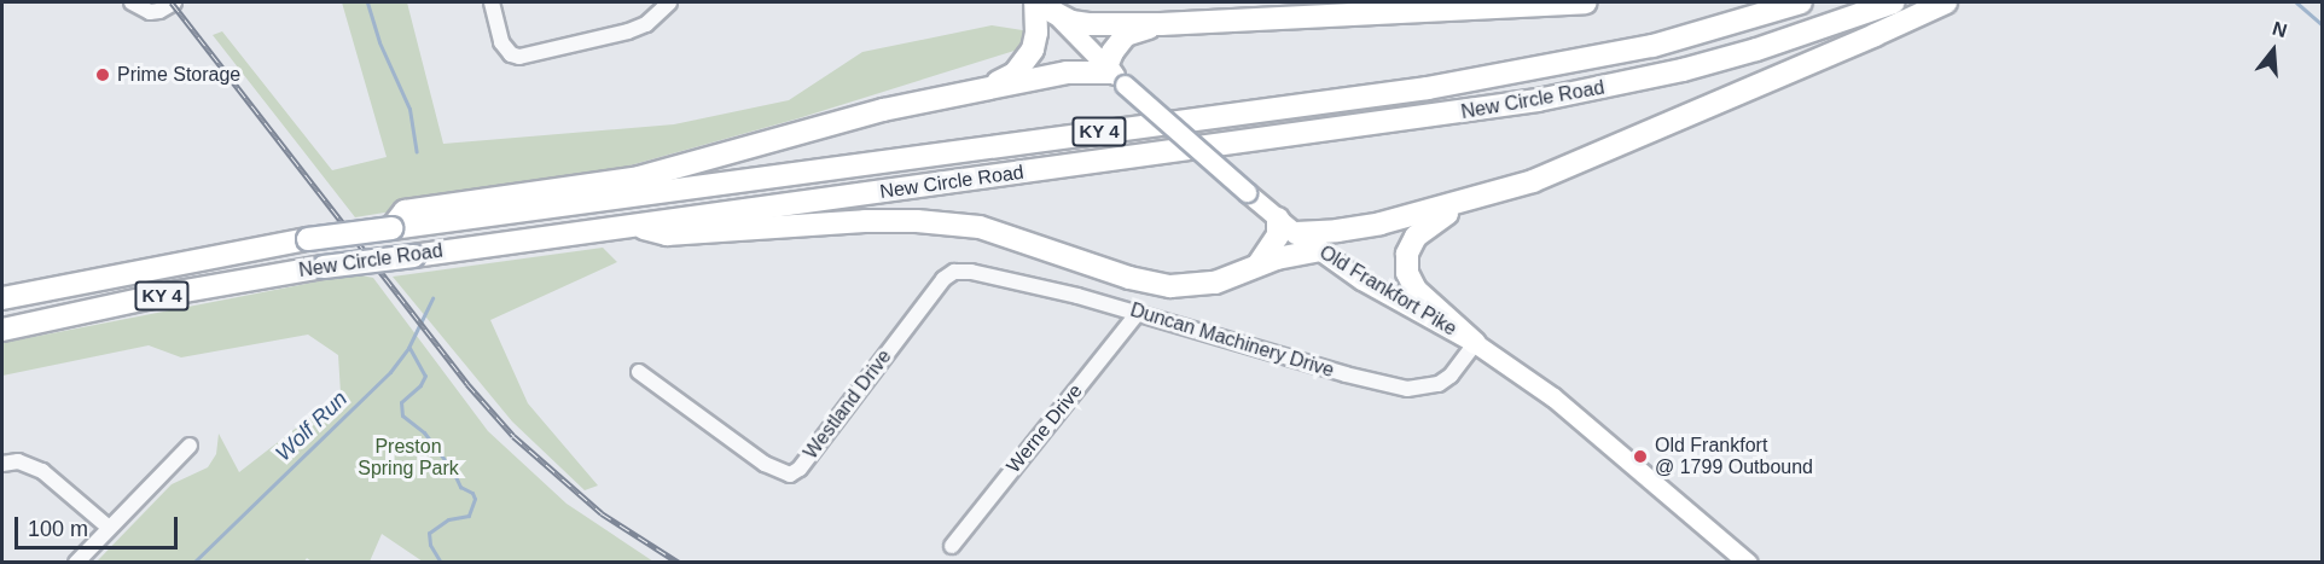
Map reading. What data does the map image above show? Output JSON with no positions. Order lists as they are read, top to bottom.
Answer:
{
  "streets": {
    "highway": ["New Circle Road", "KY 4"],
    "main road": ["Old Frankfort Pike"],
    "street": ["Duncan Machinery Drive", "Westland Drive", "Werne Drive"]
  },
  "crossings": [
    ["Old Frankfort Pike", "Duncan Machinery Drive"],
    ["Duncan Machinery Drive", "Westland Drive"],
    ["Duncan Machinery Drive", "Werne Drive"]
  ],
  "water": ["Wolf Run"],
  "parks": ["Preston Spring Park"],
  "places": ["Prime Storage", "Old Frankfort @ 1799 Outbound"],
  "scale_bar": "100 m",
  "north": "top"
}
